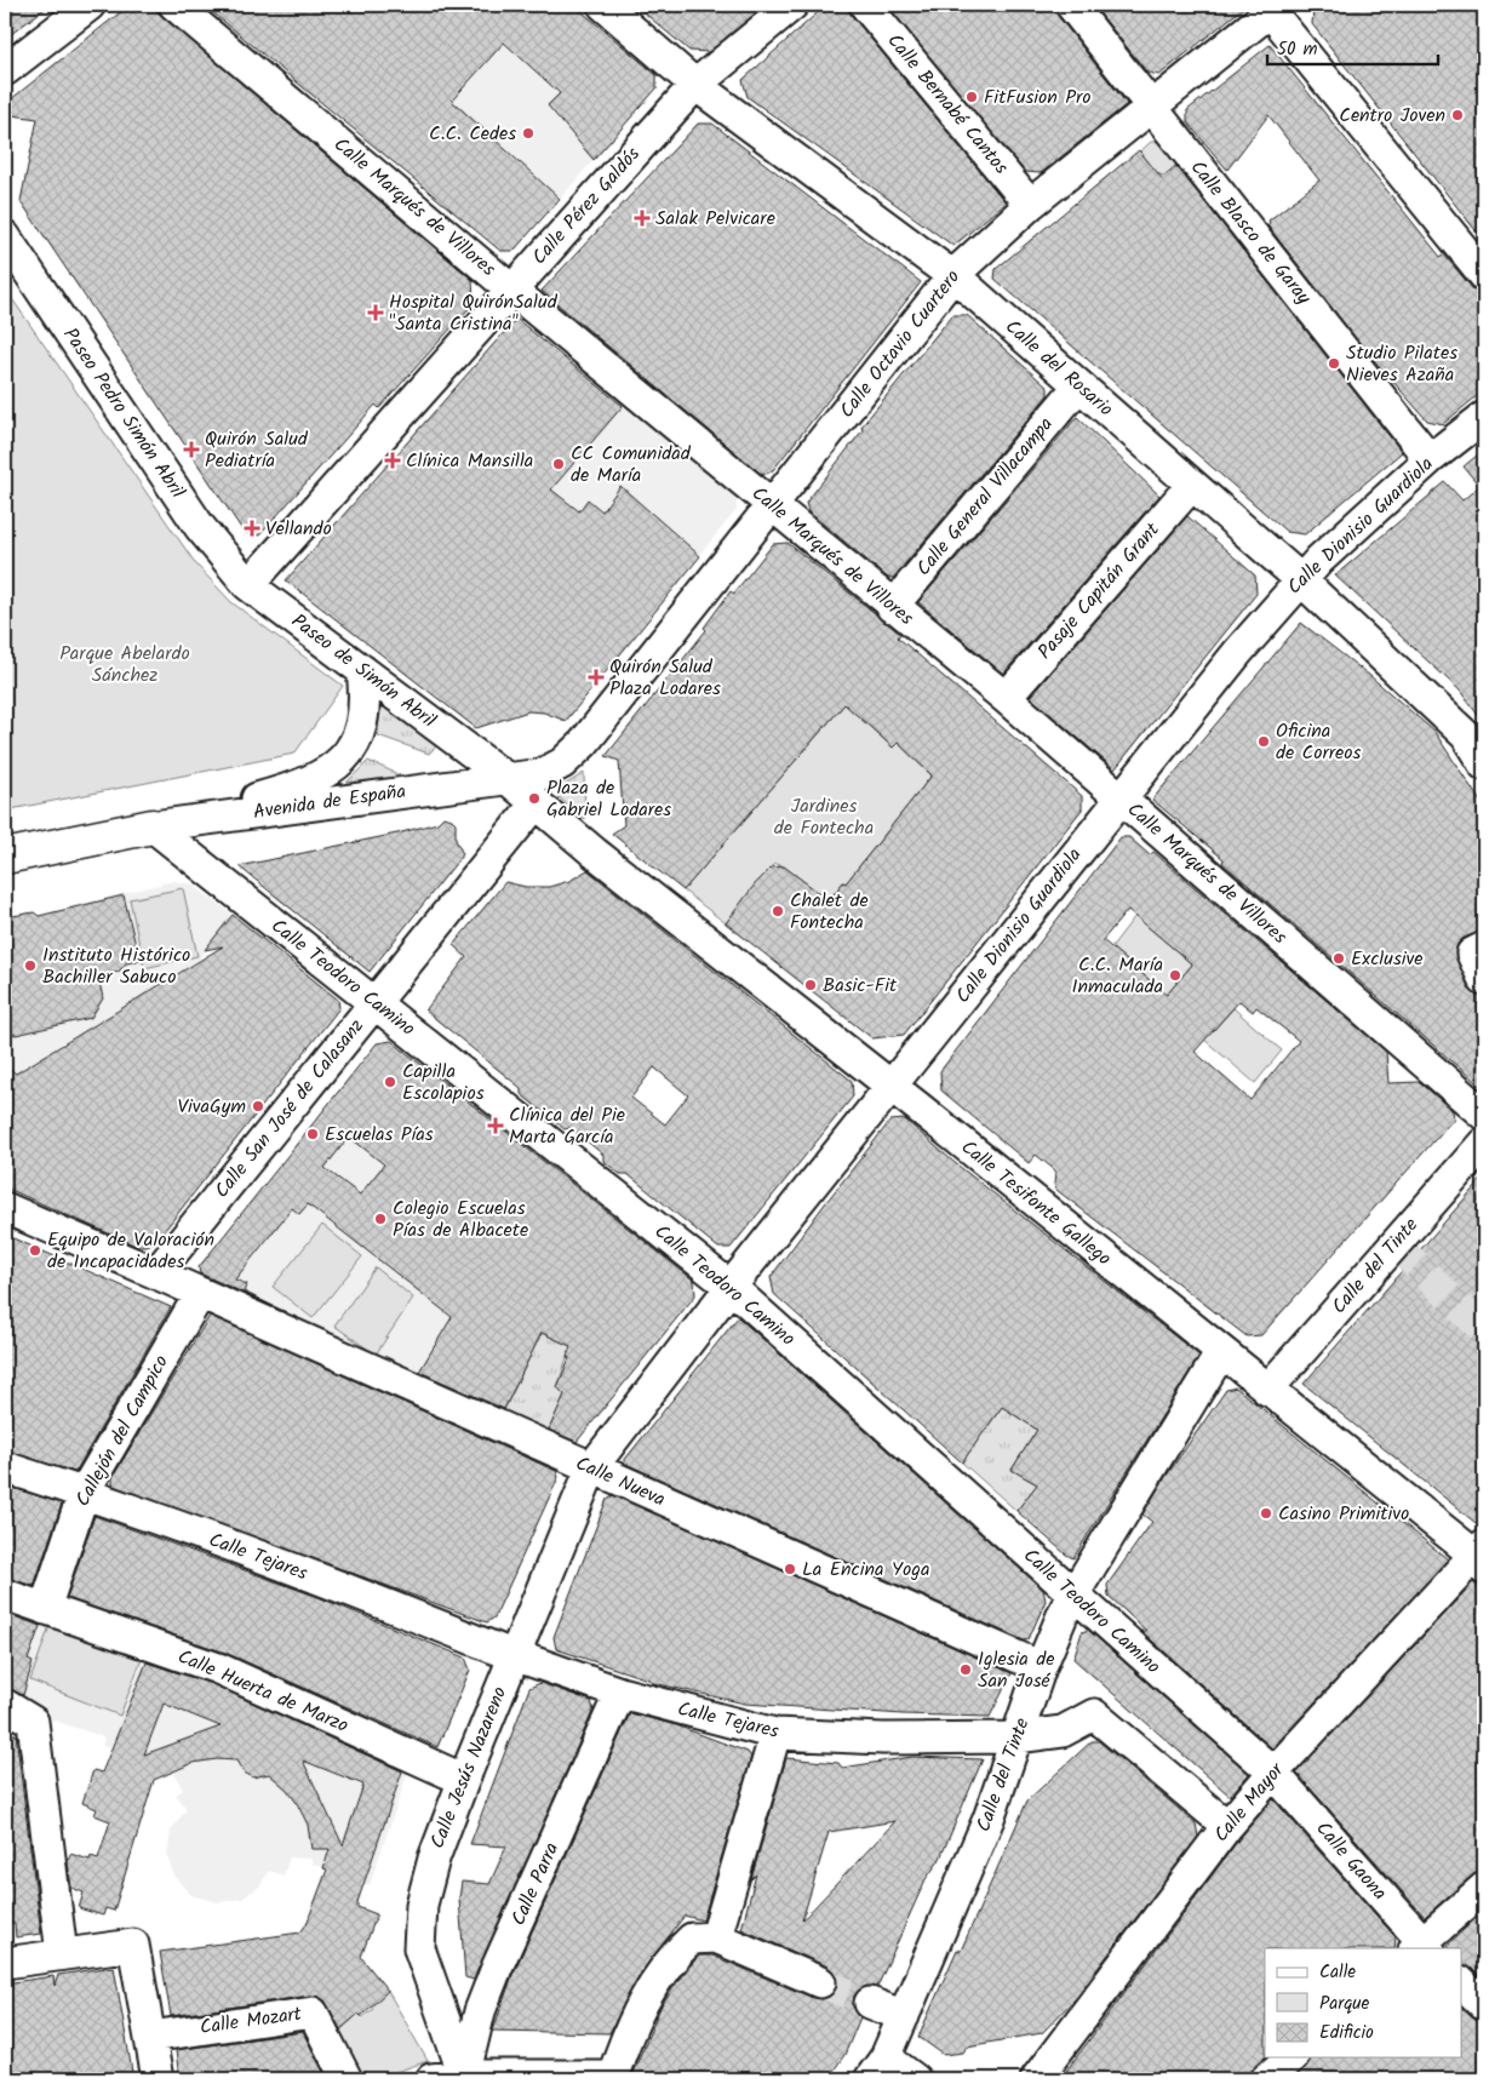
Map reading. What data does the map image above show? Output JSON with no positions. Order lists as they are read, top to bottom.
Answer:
{
  "streets": {
    "main road": ["Avenida de España"],
    "street": [
      "Calle Bernabé Cantos",
      "Calle Pérez Galdós",
      "Calle Marqués de Villores",
      "Calle Blasco de Garay",
      "Calle Octavio Cuartero",
      "Calle del Rosario",
      "Paseo Pedro Simón Abril",
      "Calle General Villacampa",
      "Calle Dionisio Guardiola",
      "Pasaje Capitán Grant",
      "Paseo de Simón Abril",
      "Calle Teodoro Camino",
      "Calle San José de Calasanz",
      "Calle Tesifonte Gallego",
      "Calle del Tinte",
      "Callejón del Campico",
      "Calle Nueva",
      "Calle Tejares",
      "Calle Huerta de Marzo",
      "Calle Jesús Nazareno",
      "Calle Mayor",
      "Calle Gaona",
      "Calle Parra",
      "Calle Mozart"
    ]
  },
  "crossings": [
    ["Calle Bernabé Cantos", "Calle Octavio Cuartero"],
    ["Calle Pérez Galdós", "Calle Marqués de Villores"],
    ["Calle Pérez Galdós", "Calle del Rosario"],
    ["Calle Pérez Galdós", "Paseo Pedro Simón Abril"],
    ["Calle Pérez Galdós", "Paseo de Simón Abril"],
    ["Calle Marqués de Villores", "Calle Octavio Cuartero"],
    ["Calle Marqués de Villores", "Calle General Villacampa"],
    ["Calle Marqués de Villores", "Calle Dionisio Guardiola"],
    ["Calle Marqués de Villores", "Pasaje Capitán Grant"],
    ["Calle Blasco de Garay", "Calle Octavio Cuartero"],
    ["Calle Blasco de Garay", "Calle Dionisio Guardiola"],
    ["Calle Octavio Cuartero", "Calle del Rosario"],
    ["Calle Octavio Cuartero", "Paseo de Simón Abril"],
    ["Calle Octavio Cuartero", "Avenida de España"],
    ["Calle del Rosario", "Calle General Villacampa"],
    ["Calle del Rosario", "Calle Dionisio Guardiola"],
    ["Calle del Rosario", "Pasaje Capitán Grant"],
    ["Paseo Pedro Simón Abril", "Paseo de Simón Abril"],
    ["Calle Dionisio Guardiola", "Calle Teodoro Camino"],
    ["Calle Dionisio Guardiola", "Calle Tesifonte Gallego"],
    ["Calle Dionisio Guardiola", "Calle Nueva"],
    ["Calle Dionisio Guardiola", "Calle Jesús Nazareno"],
    ["Paseo de Simón Abril", "Avenida de España"],
    ["Avenida de España", "Calle Teodoro Camino"],
    ["Calle Teodoro Camino", "Calle San José de Calasanz"],
    ["Calle Teodoro Camino", "Calle del Tinte"],
    ["Calle Teodoro Camino", "Calle Mayor"],
    ["Calle Teodoro Camino", "Calle Gaona"],
    ["Calle San José de Calasanz", "Calle Tesifonte Gallego"],
    ["Calle San José de Calasanz", "Calle Nueva"],
    ["Calle Tesifonte Gallego", "Calle del Tinte"],
    ["Calle Tesifonte Gallego", "Calle Mayor"],
    ["Calle del Tinte", "Calle Nueva"],
    ["Calle del Tinte", "Calle Tejares"],
    ["Callejón del Campico", "Calle Nueva"],
    ["Callejón del Campico", "Calle Tejares"],
    ["Callejón del Campico", "Calle Huerta de Marzo"],
    ["Calle Nueva", "Calle Jesús Nazareno"],
    ["Calle Tejares", "Calle Mayor"],
    ["Calle Tejares", "Calle Parra"],
    ["Calle Jesús Nazareno", "Calle Parra"],
    ["Calle Mayor", "Calle Gaona"]
  ],
  "parks": ["Parque Abelardo Sánchez", "Jardines de Fontecha"],
  "places": {
    "other": [
      "FitFusion Pro",
      "Centro Joven",
      "C.C. Cedes",
      "Studio Pilates Nieves Azaña",
      "CC Comunidad de María",
      "Oficina de Correos",
      "Plaza de Gabriel Lodares",
      "Chalet de Fontecha",
      "Exclusive",
      "Instituto Histórico Bachiller Sabuco",
      "C.C. María Inmaculada",
      "Basic-Fit",
      "Capilla Escolapios",
      "VivaGym",
      "Escuelas Pías",
      "Colegio Escuelas Pías de Albacete",
      "Equipo de Valoración de Incapacidades",
      "Casino Primitivo",
      "La Encina Yoga",
      "Iglesia de San José"
    ],
    "health": [
      "Salak Pelvicare",
      "Hospital QuirónSalud \"Santa Cristina\"",
      "Quirón Salud Pediatría",
      "Clínica Mansilla",
      "Vellando",
      "Quirón Salud Plaza Lodares",
      "Clínica del Pie Marta García"
    ]
  },
  "legend": ["Calle", "Parque", "Edificio"],
  "scale_bar": "50 m"
}
